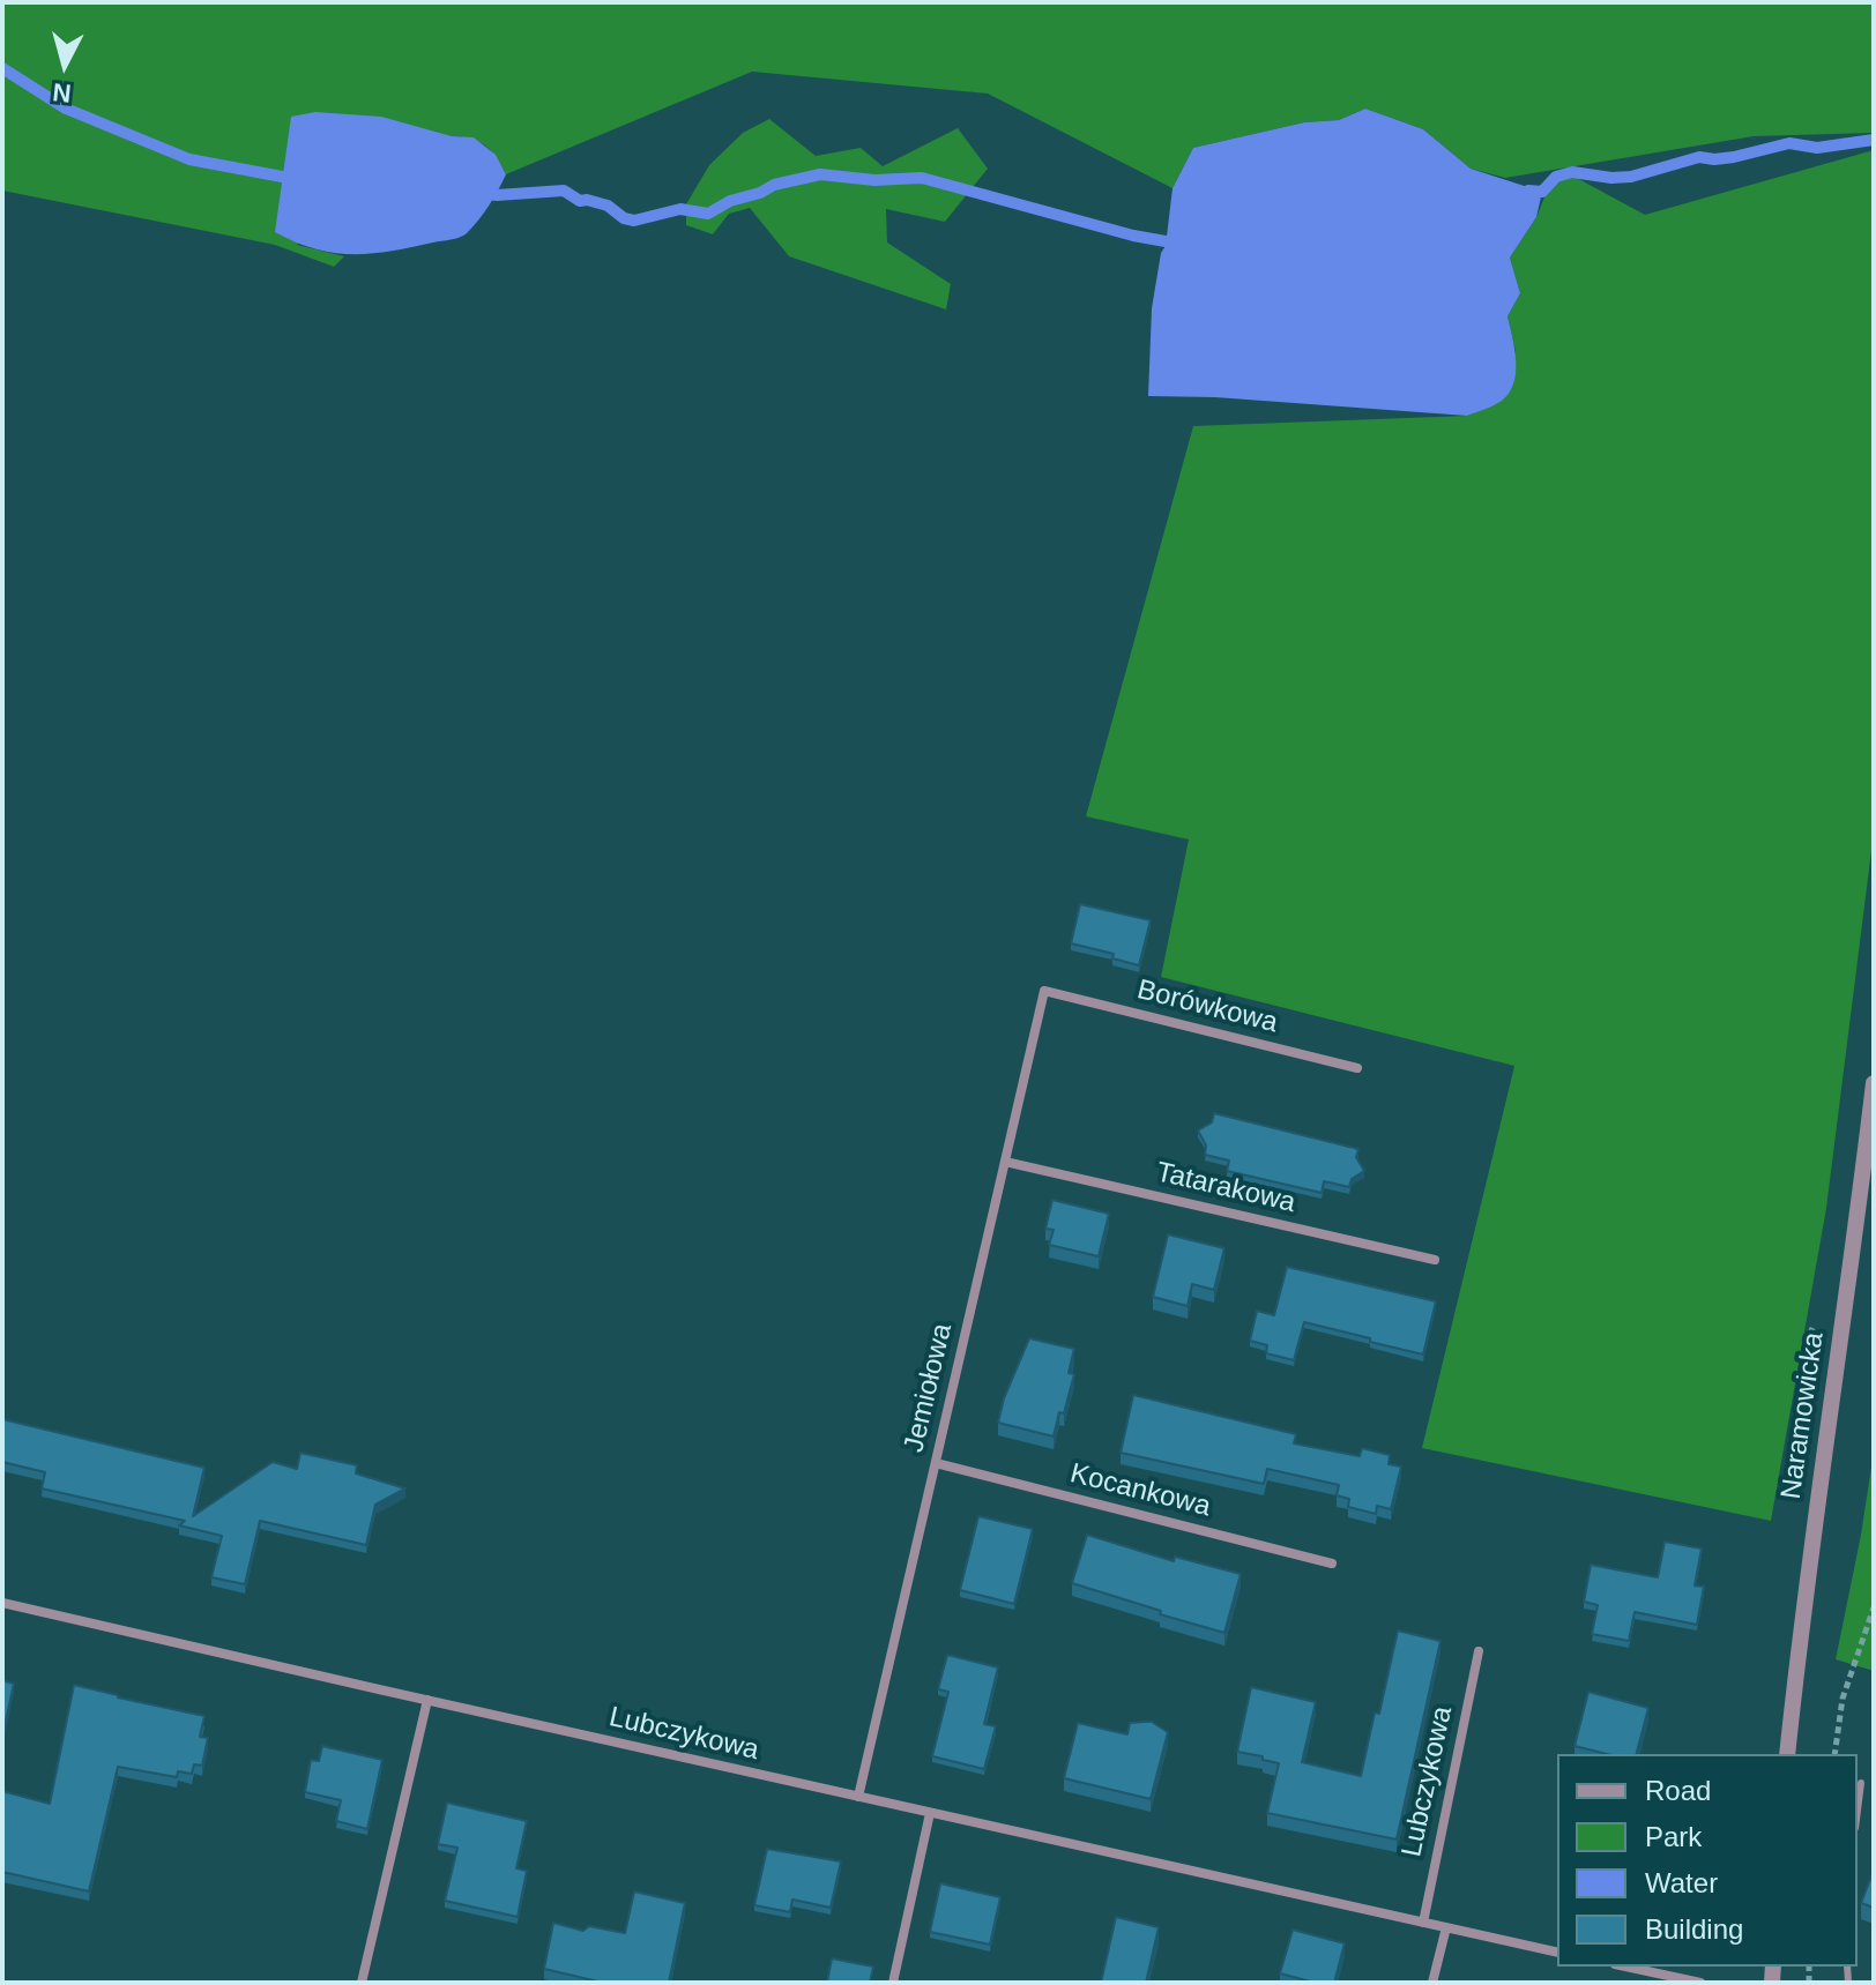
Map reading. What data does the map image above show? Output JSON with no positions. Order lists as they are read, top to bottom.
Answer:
{
  "streets": {
    "street": [
      "Borówkowa",
      "Tatarakowa",
      "Jemiołowa",
      "Naramowicka",
      "Kocankowa",
      "Lubczykowa"
    ]
  },
  "crossings": [
    ["Borówkowa", "Jemiołowa"],
    ["Tatarakowa", "Jemiołowa"],
    ["Jemiołowa", "Kocankowa"],
    ["Jemiołowa", "Lubczykowa"]
  ],
  "legend": [
    "Road",
    "Park",
    "Water",
    "Building"
  ],
  "north": "bottom"
}
